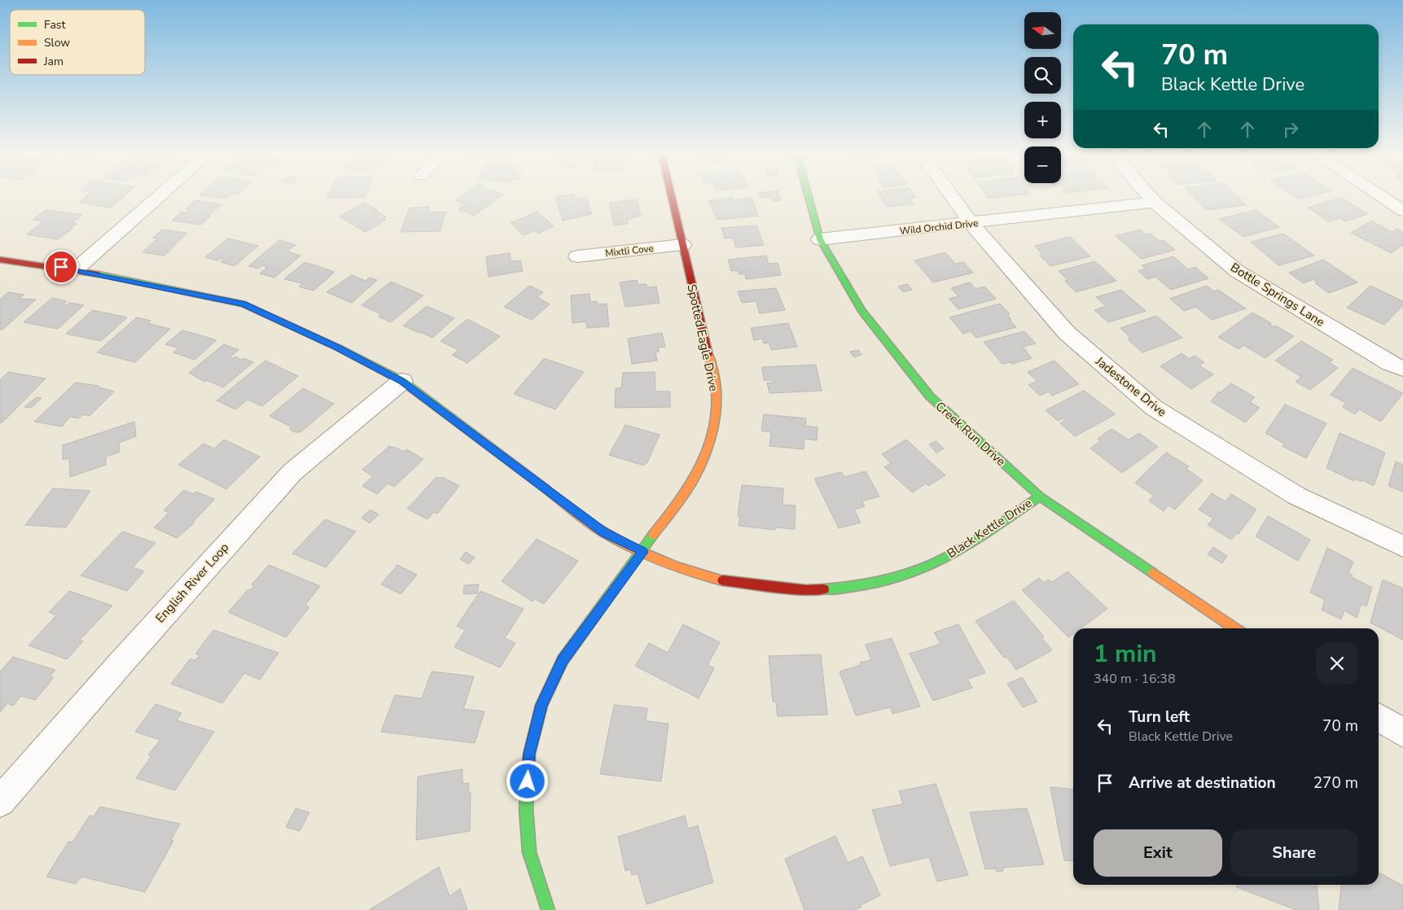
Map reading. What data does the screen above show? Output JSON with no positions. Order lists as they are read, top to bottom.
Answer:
{
  "streets": {
    "street": [
      "Wild Orchid Drive",
      "Mixtli Cove",
      "Bottle Springs Lane",
      "Spotted Eagle Drive",
      "Jadestone Drive",
      "Creek Run Drive",
      "Black Kettle Drive",
      "English River Loop"
    ]
  },
  "crossings": [
    ["Wild Orchid Drive", "Bottle Springs Lane"],
    ["Wild Orchid Drive", "Jadestone Drive"],
    ["Wild Orchid Drive", "Creek Run Drive"],
    ["Mixtli Cove", "Spotted Eagle Drive"],
    ["Spotted Eagle Drive", "Black Kettle Drive"],
    ["Creek Run Drive", "Black Kettle Drive"],
    ["Black Kettle Drive", "English River Loop"]
  ],
  "legend": ["Fast", "Slow", "Jam"],
  "north": "left",
  "page": {
    "map_buttons": ["+", "−"],
    "turn": ["70 m", "Black Kettle Drive"],
    "heading": ["1 min", "340 m · 16:38"],
    "list": [
      {
        "name": "Turn left",
        "note": "Black Kettle Drive",
        "value": "70 m"
      },
      {
        "name": "Arrive at destination",
        "value": "270 m"
      }
    ],
    "buttons": ["Exit", "Share"]
  }
}
